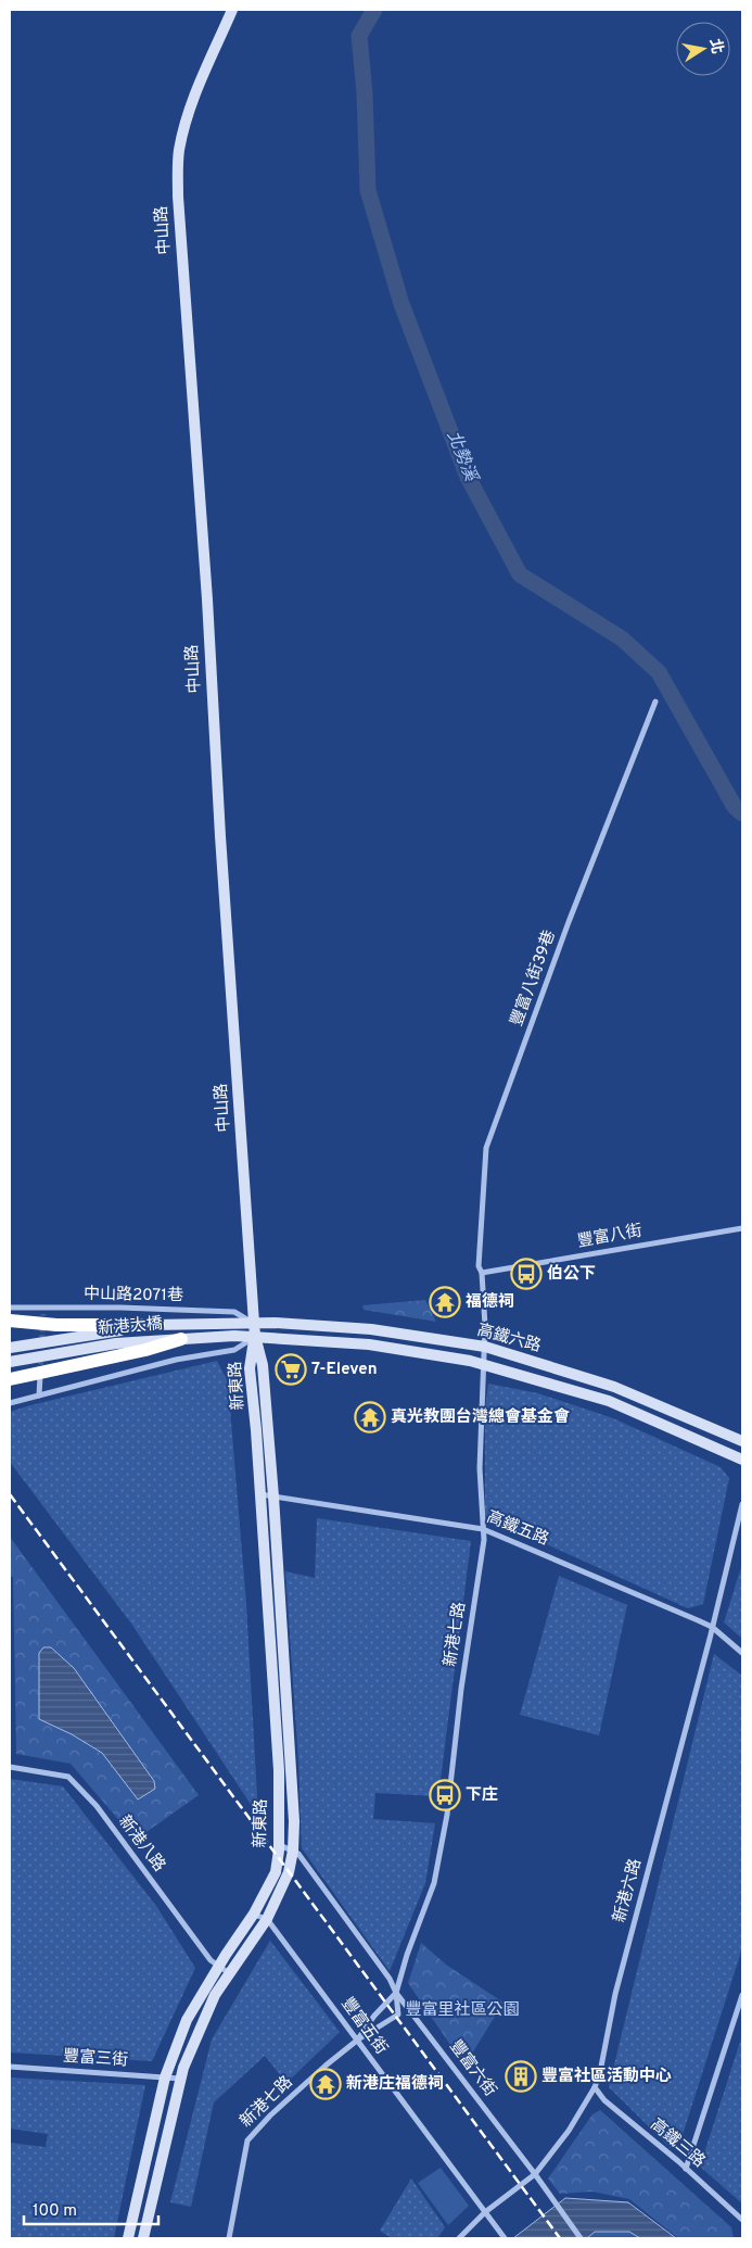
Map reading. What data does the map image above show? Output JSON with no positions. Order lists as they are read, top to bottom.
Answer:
{
  "streets": {
    "main road": [
      "中山路",
      "新港大橋",
      "高鐵六路",
      "新東路"
    ],
    "street": [
      "豐富八街39巷",
      "豐富八街",
      "中山路2071巷",
      "高鐵五路",
      "新港七路",
      "新港八路",
      "新港六路",
      "豐富五街",
      "豐富三街",
      "豐富六街",
      "高鐵三路"
    ]
  },
  "crossings": [
    ["中山路", "中山路2071巷"],
    ["中山路", "新港大橋"],
    ["中山路", "高鐵六路"],
    ["中山路", "新東路"],
    ["豐富八街39巷", "豐富八街"],
    ["豐富八街39巷", "新港七路"],
    ["豐富八街", "新港七路"],
    ["中山路2071巷", "新港大橋"],
    ["中山路2071巷", "高鐵六路"],
    ["新港大橋", "高鐵六路"],
    ["新港大橋", "新東路"],
    ["高鐵六路", "新東路"],
    ["高鐵六路", "新港七路"],
    ["新東路", "高鐵五路"],
    ["新東路", "新港八路"],
    ["新東路", "豐富五街"],
    ["新東路", "豐富三街"],
    ["新東路", "豐富六街"],
    ["高鐵五路", "新港七路"],
    ["高鐵五路", "新港六路"],
    ["新港七路", "豐富五街"],
    ["新港七路", "豐富六街"],
    ["新港六路", "豐富五街"],
    ["新港六路", "豐富六街"],
    ["新港六路", "高鐵三路"]
  ],
  "water": ["北勢溪"],
  "parks": ["豐富里社區公園"],
  "places": {
    "bus stop": ["伯公下", "下庄"],
    "temple": ["福德祠", "真光教團台灣總會基金會", "新港庄福德祠"],
    "supermarket": ["7-Eleven"],
    "building": ["豐富社區活動中心"]
  },
  "scale_bar": "100 m",
  "north": "right"
}
